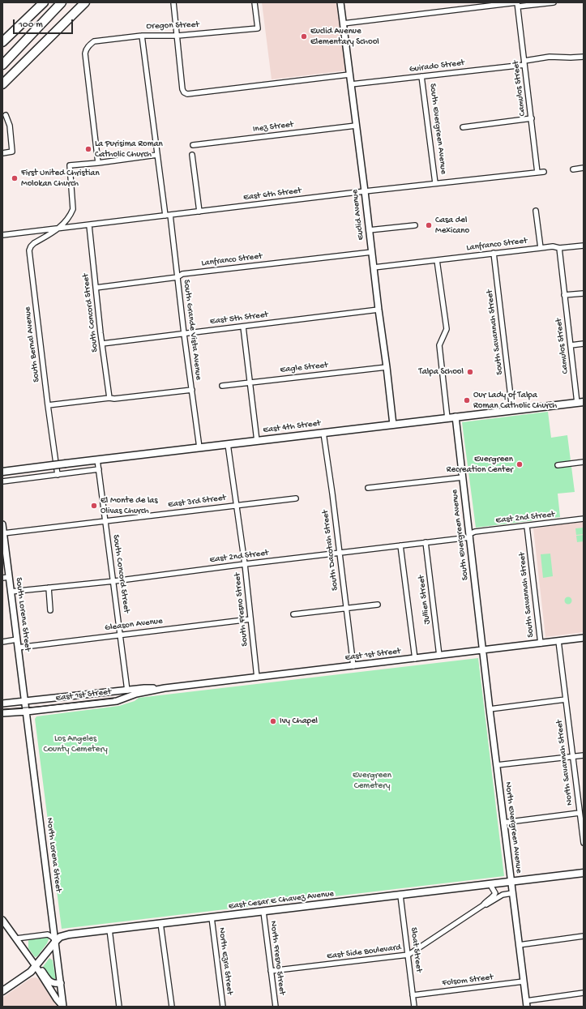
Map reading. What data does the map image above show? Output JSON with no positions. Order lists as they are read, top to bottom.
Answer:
{
  "streets": {
    "main road": ["East 4th Street", "East Cesar E Chavez Avenue"],
    "street": [
      "Oregon Street",
      "Guirado Street",
      "Camulos Street",
      "Inez Street",
      "South Evergreen Avenue",
      "East 6th Street",
      "Euclid Avenue",
      "Lanfranco Street",
      "South Concord Street",
      "East 5th Street",
      "South Grande Vista Avenue",
      "South Savannah Street",
      "South Bernal Avenue",
      "Eagle Street",
      "East 3rd Street",
      "East 2nd Street",
      "South Dacotah Street",
      "Jullien Street",
      "South Fresno Street",
      "South Lorena Street",
      "Gleason Avenue",
      "East 1st Street",
      "North Savannah Street",
      "North Evergreen Avenue",
      "North Lorena Street",
      "Sloat Street",
      "East Side Boulevard",
      "North Fresno Street",
      "North Ezra Street",
      "Folsom Street"
    ]
  },
  "crossings": [
    ["Oregon Street", "South Grande Vista Avenue"],
    ["Guirado Street", "Camulos Street"],
    ["Guirado Street", "South Evergreen Avenue"],
    ["Guirado Street", "Euclid Avenue"],
    ["Camulos Street", "East 6th Street"],
    ["Camulos Street", "Lanfranco Street"],
    ["Camulos Street", "East 4th Street"],
    ["Inez Street", "Euclid Avenue"],
    ["South Evergreen Avenue", "East 6th Street"],
    ["South Evergreen Avenue", "East 4th Street"],
    ["South Evergreen Avenue", "East 2nd Street"],
    ["South Evergreen Avenue", "East 1st Street"],
    ["South Evergreen Avenue", "North Evergreen Avenue"],
    ["East 6th Street", "Euclid Avenue"],
    ["East 6th Street", "South Concord Street"],
    ["East 6th Street", "South Grande Vista Avenue"],
    ["East 6th Street", "South Bernal Avenue"],
    ["Euclid Avenue", "Lanfranco Street"],
    ["Euclid Avenue", "East 5th Street"],
    ["Euclid Avenue", "Eagle Street"],
    ["Euclid Avenue", "East 4th Street"],
    ["Lanfranco Street", "South Concord Street"],
    ["Lanfranco Street", "South Grande Vista Avenue"],
    ["Lanfranco Street", "South Savannah Street"],
    ["South Concord Street", "East 5th Street"],
    ["South Concord Street", "East 4th Street"],
    ["South Concord Street", "East 3rd Street"],
    ["South Concord Street", "East 2nd Street"],
    ["South Concord Street", "Gleason Avenue"],
    ["South Concord Street", "East 1st Street"],
    ["East 5th Street", "South Grande Vista Avenue"],
    ["South Grande Vista Avenue", "East 4th Street"],
    ["South Savannah Street", "East 4th Street"],
    ["South Savannah Street", "East 2nd Street"],
    ["South Savannah Street", "East 1st Street"],
    ["East 4th Street", "South Dacotah Street"],
    ["East 4th Street", "South Fresno Street"],
    ["East 3rd Street", "South Fresno Street"],
    ["East 3rd Street", "South Lorena Street"],
    ["East 2nd Street", "South Dacotah Street"],
    ["East 2nd Street", "Jullien Street"],
    ["East 2nd Street", "South Fresno Street"],
    ["East 2nd Street", "South Lorena Street"],
    ["South Dacotah Street", "East 1st Street"],
    ["Jullien Street", "East 1st Street"],
    ["South Fresno Street", "Gleason Avenue"],
    ["South Fresno Street", "East 1st Street"],
    ["South Lorena Street", "Gleason Avenue"],
    ["South Lorena Street", "East 1st Street"],
    ["South Lorena Street", "North Lorena Street"],
    ["East 1st Street", "North Savannah Street"],
    ["East 1st Street", "North Evergreen Avenue"],
    ["East 1st Street", "North Lorena Street"],
    ["North Evergreen Avenue", "East Cesar E Chavez Avenue"],
    ["North Evergreen Avenue", "East Side Boulevard"],
    ["North Evergreen Avenue", "Folsom Street"],
    ["North Lorena Street", "East Cesar E Chavez Avenue"],
    ["East Cesar E Chavez Avenue", "Sloat Street"],
    ["East Cesar E Chavez Avenue", "East Side Boulevard"],
    ["East Cesar E Chavez Avenue", "North Fresno Street"],
    ["East Cesar E Chavez Avenue", "North Ezra Street"],
    ["Sloat Street", "East Side Boulevard"],
    ["Sloat Street", "Folsom Street"],
    ["East Side Boulevard", "North Fresno Street"]
  ],
  "parks": ["Los Angeles County Cemetery", "Evergreen Cemetery"],
  "places": [
    "Euclid Avenue Elementary School",
    "La Purisima Roman Catholic Church",
    "First United Christian Molokan Church",
    "Casa del Mexicano",
    "Talpa School",
    "Our Lady of Talpa Roman Catholic Church",
    "Evergreen Recreation Center",
    "El Monte de las Olivas Church",
    "Ivy Chapel"
  ],
  "scale_bar": "100 m"
}
